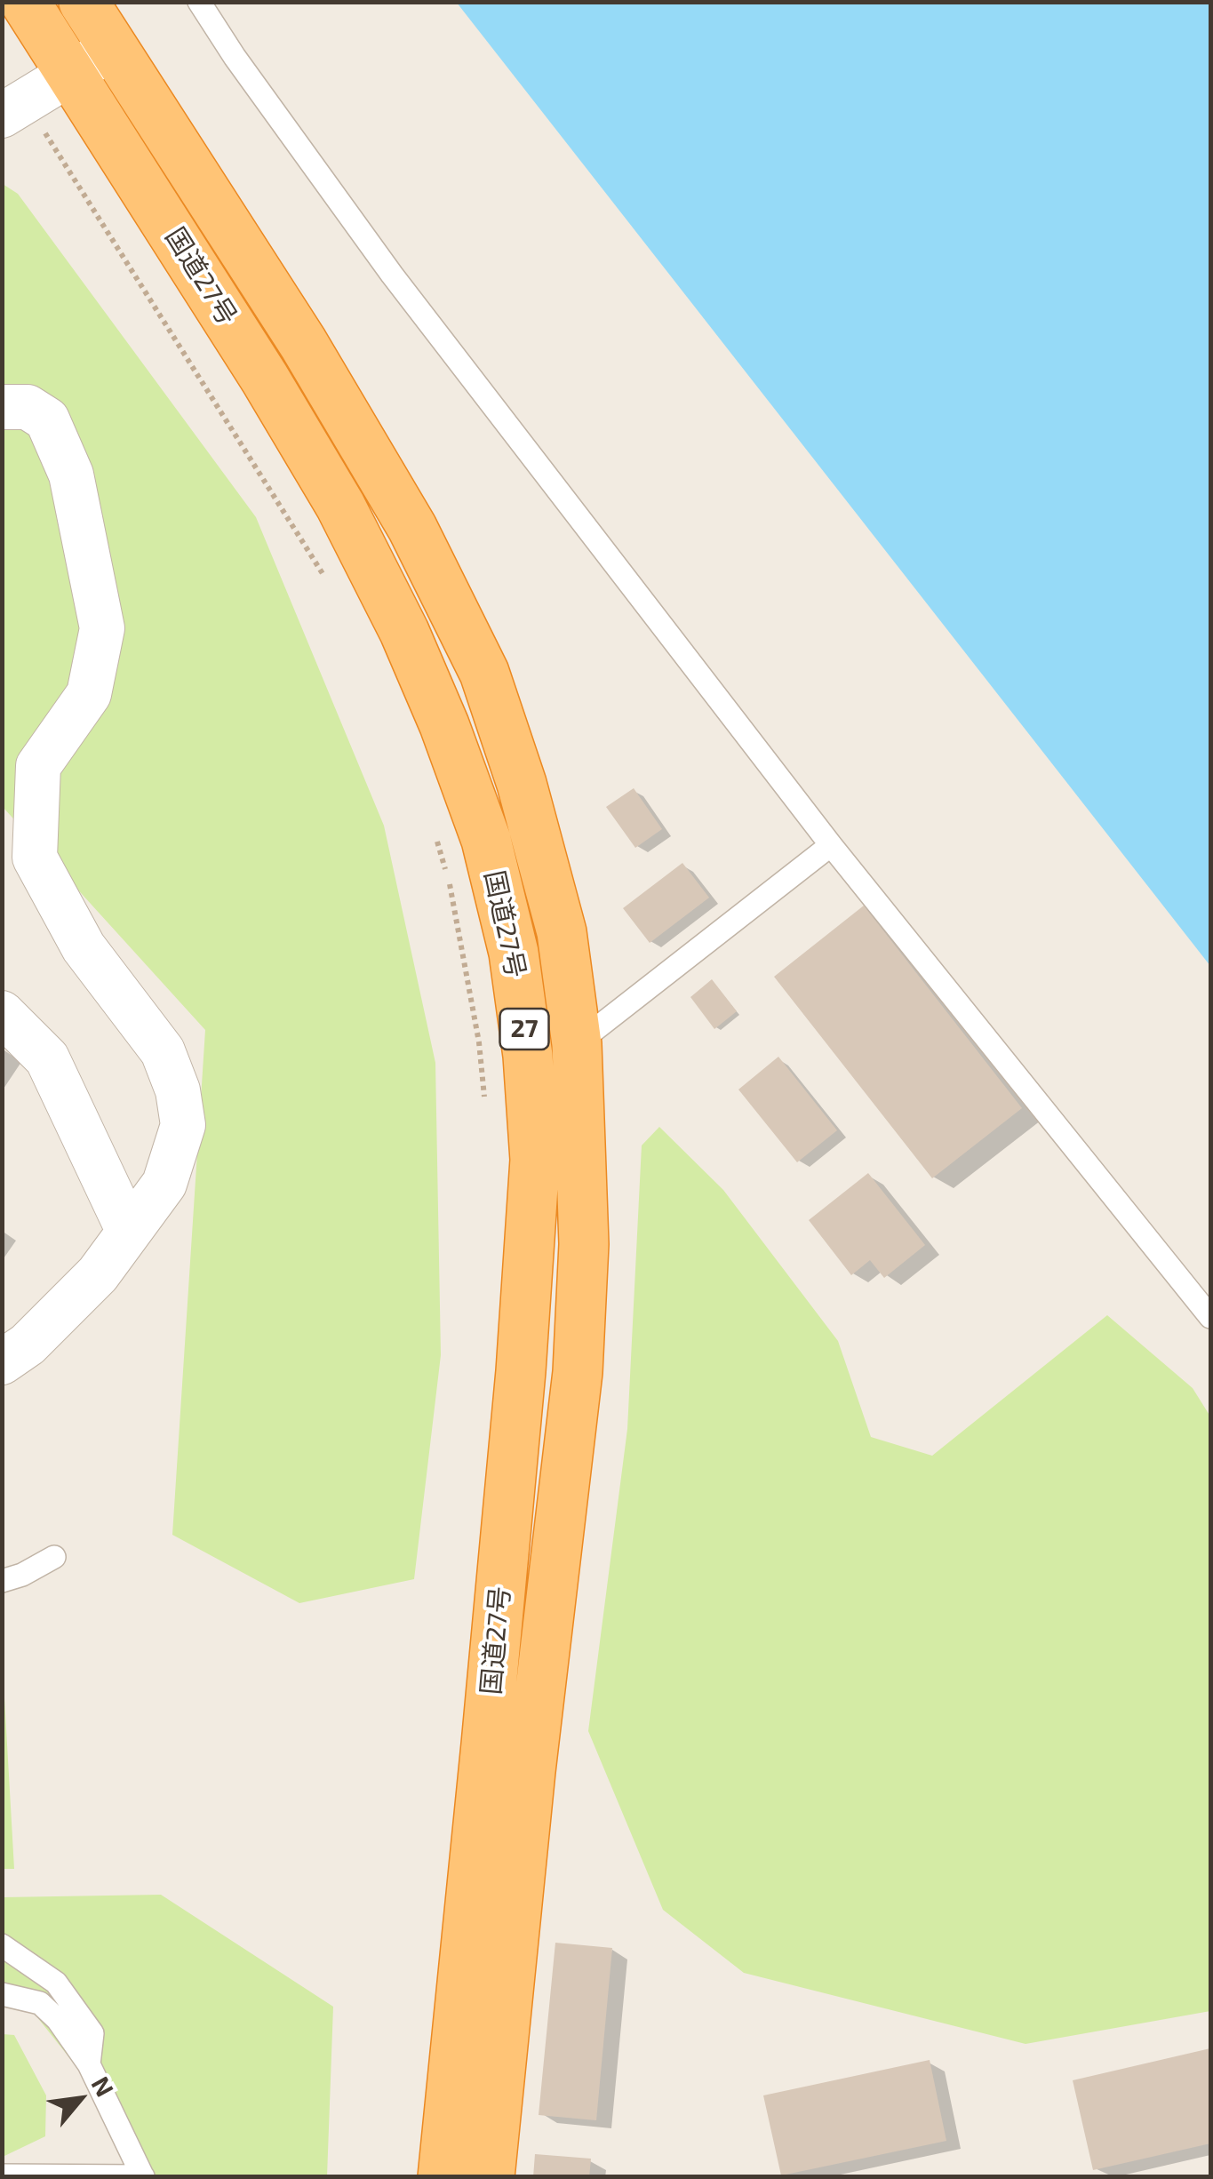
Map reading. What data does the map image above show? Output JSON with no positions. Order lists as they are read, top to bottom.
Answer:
{
  "streets": {
    "highway": ["国道27号", "27"]
  },
  "north": "top right"
}
